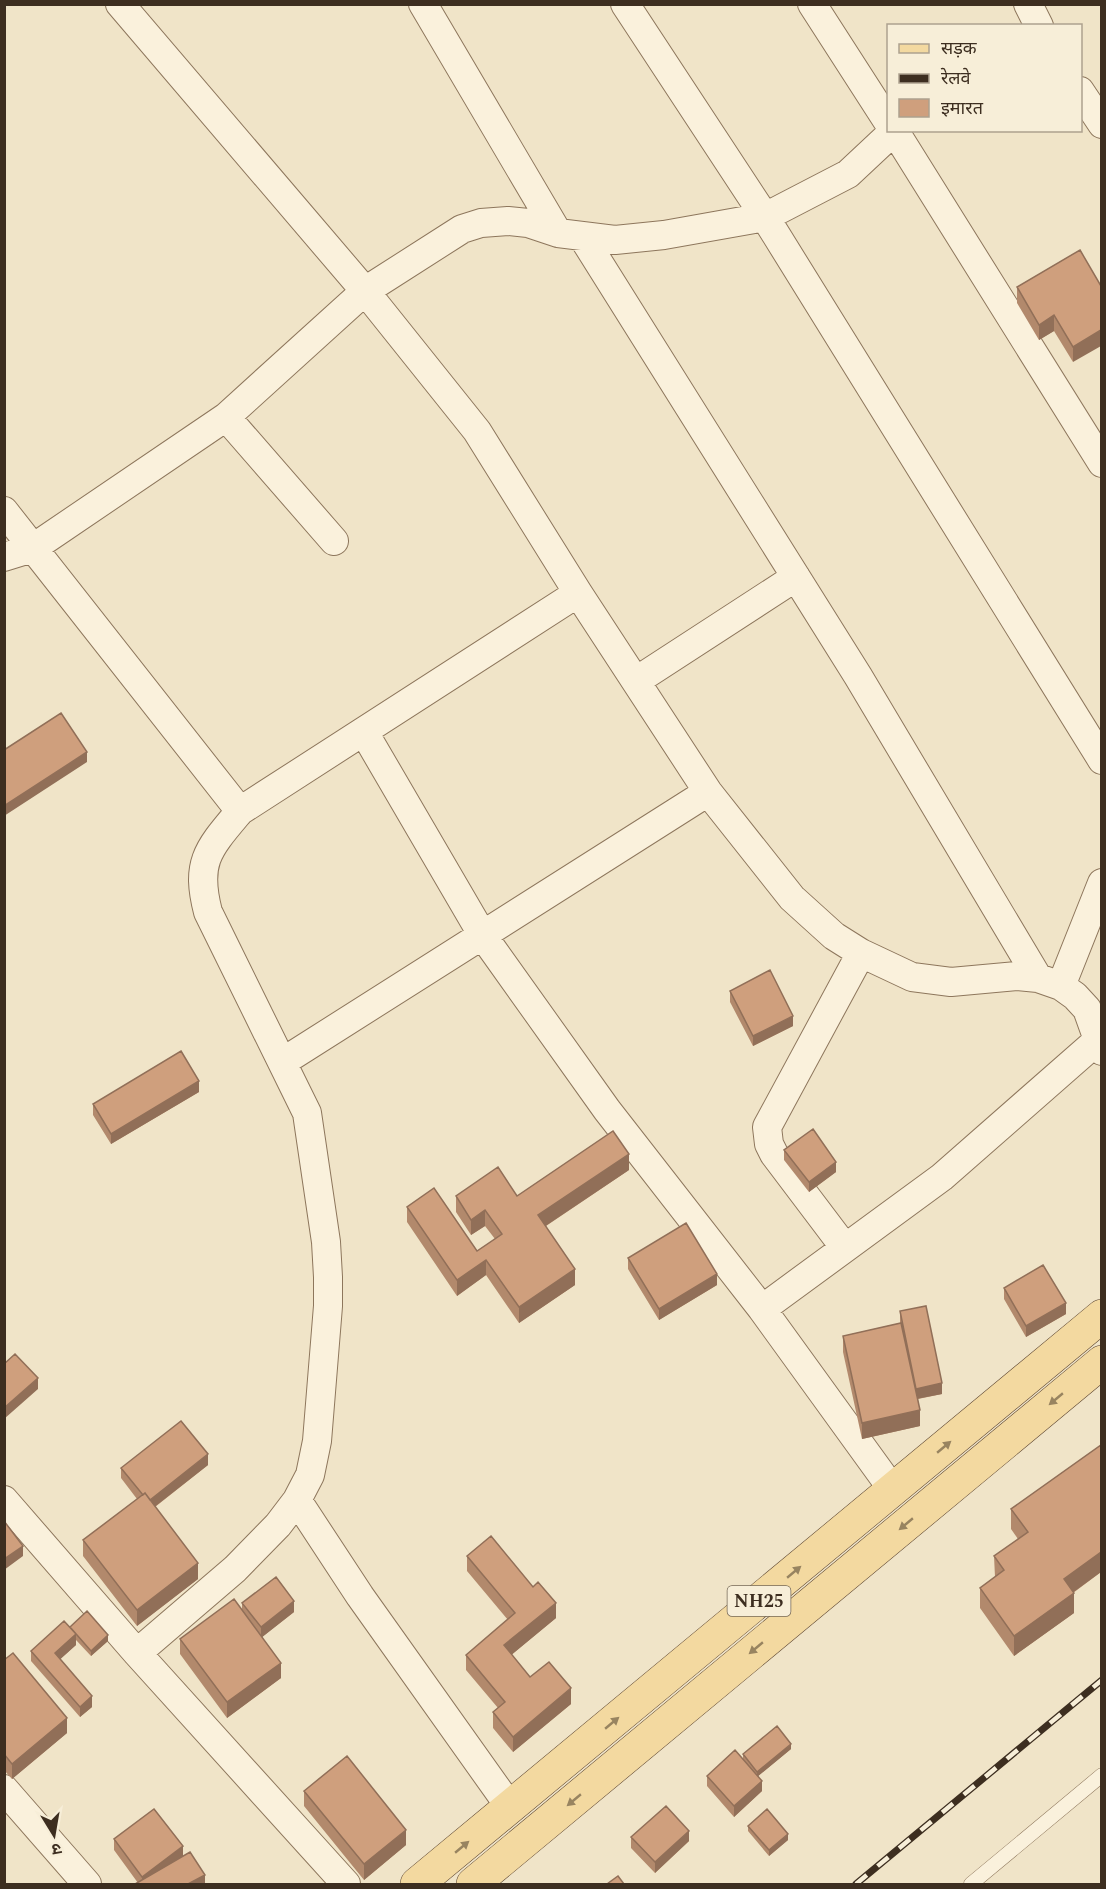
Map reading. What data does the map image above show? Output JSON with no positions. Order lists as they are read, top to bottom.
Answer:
{
  "streets": {
    "main road": ["NH25"]
  },
  "legend": ["सड़क", "रेलवे", "इमारत"],
  "north": "bottom"
}
